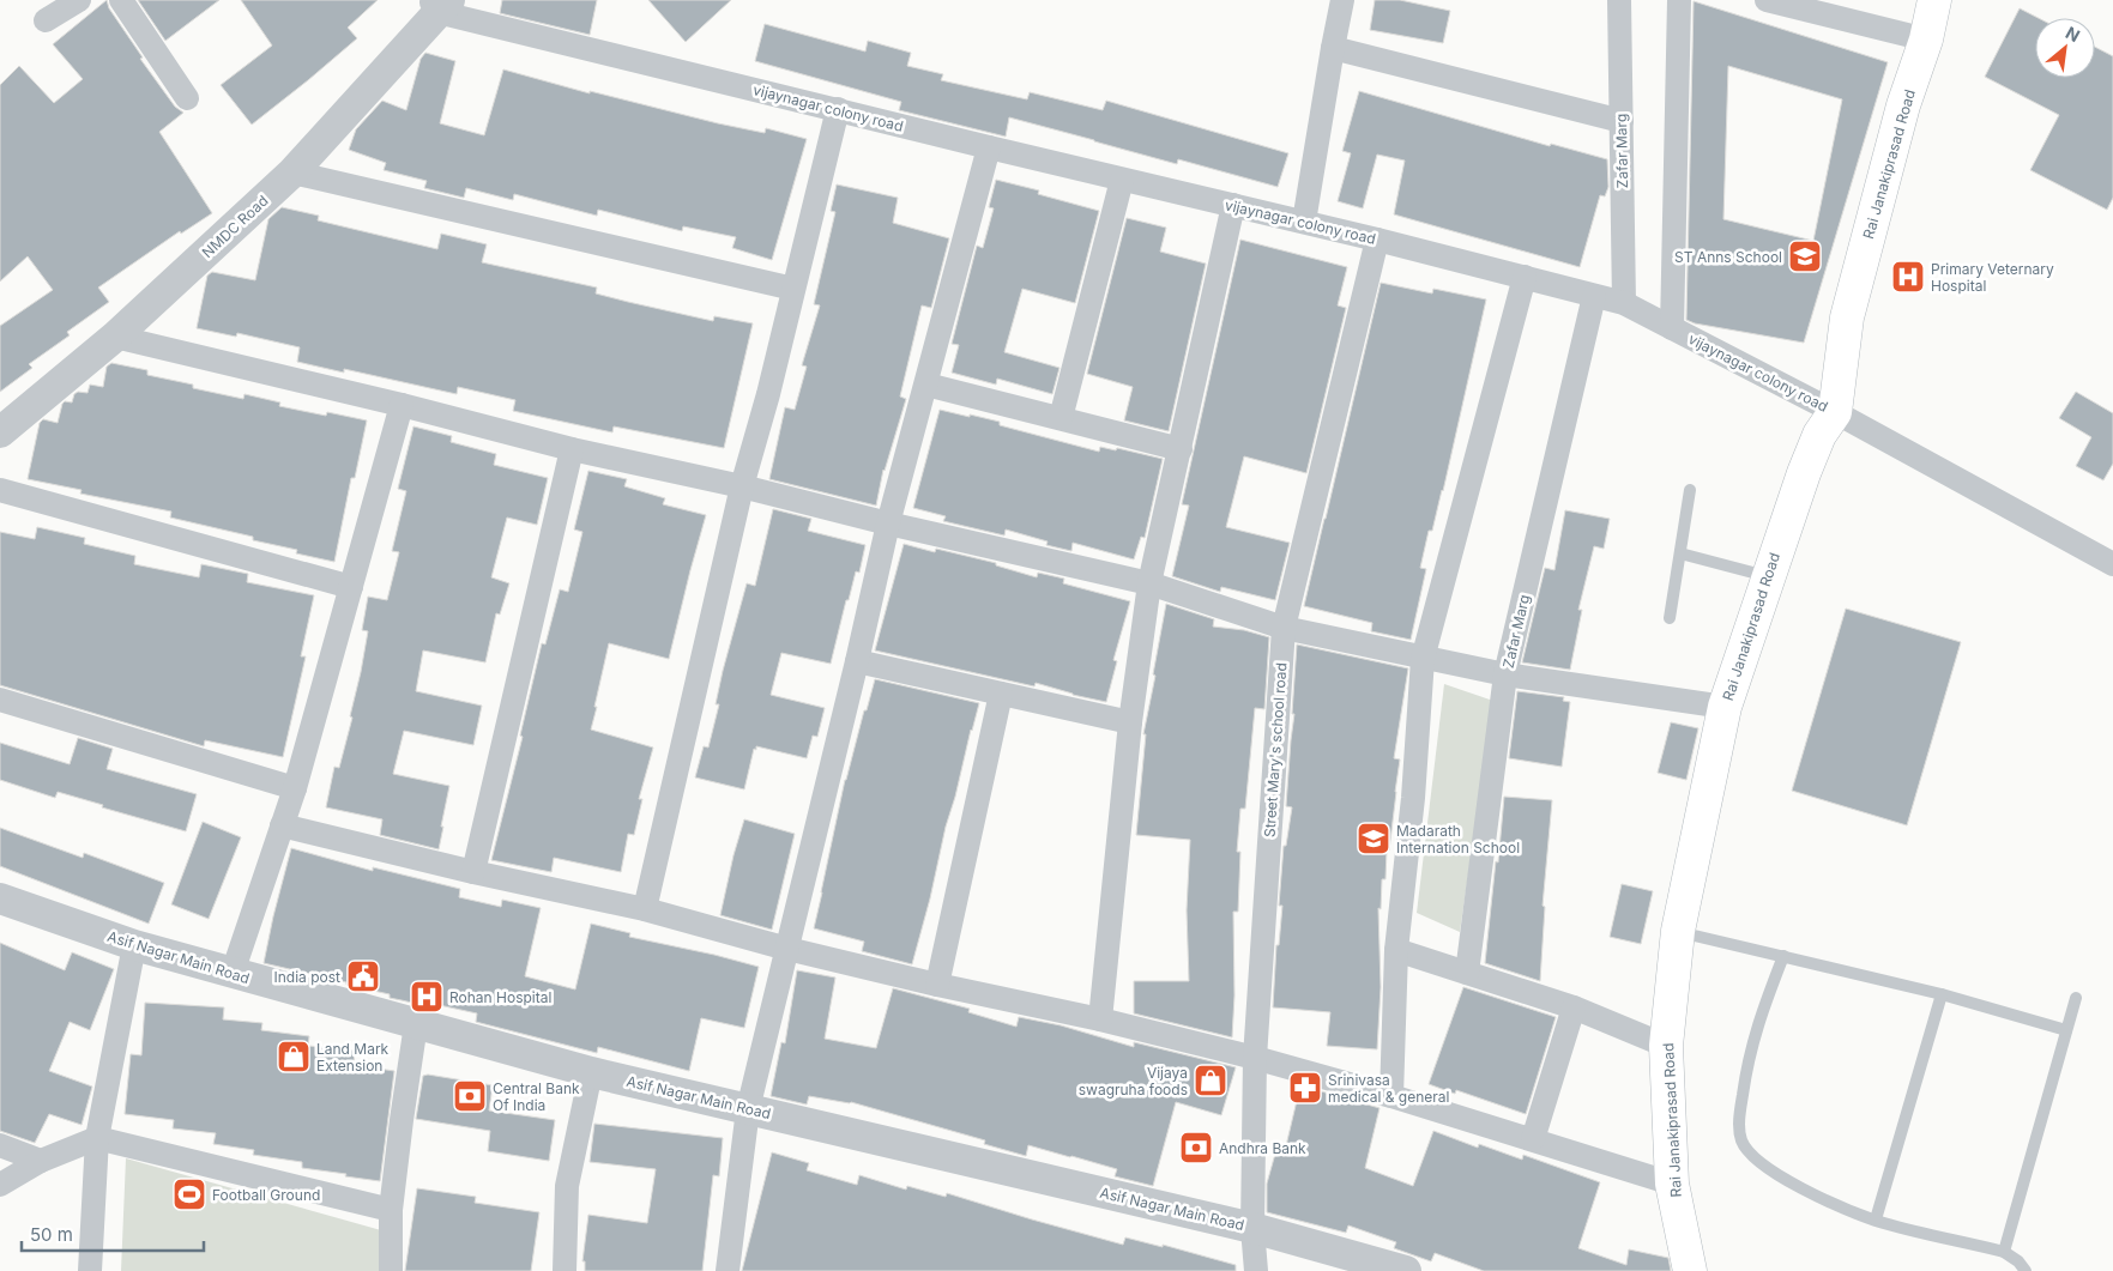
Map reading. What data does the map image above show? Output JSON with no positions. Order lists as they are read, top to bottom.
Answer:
{
  "streets": {
    "main road": ["Rai Janakiprasad Road"],
    "street": [
      "vijaynagar colony road",
      "Zafar Marg",
      "NMDC Road",
      "Street Mary's school road",
      "Asif Nagar Main Road"
    ]
  },
  "crossings": [
    ["vijaynagar colony road", "Zafar Marg"],
    ["vijaynagar colony road", "Rai Janakiprasad Road"],
    ["vijaynagar colony road", "NMDC Road"],
    ["vijaynagar colony road", "Street Mary's school road"],
    ["Street Mary's school road", "Asif Nagar Main Road"]
  ],
  "places": {
    "school or university": ["ST Anns School", "Madarath Internation School"],
    "hospital": ["Primary Veternary Hospital", "Rohan Hospital"],
    "public building": ["India post"],
    "shop": ["Land Mark Extension", "Vijaya swagruha foods"],
    "pharmacy": ["Srinivasa medical & general"],
    "bank": ["Central Bank Of India", "Andhra Bank"],
    "sports": ["Football Ground"]
  },
  "scale_bar": "50 m",
  "north": "top right"
}
